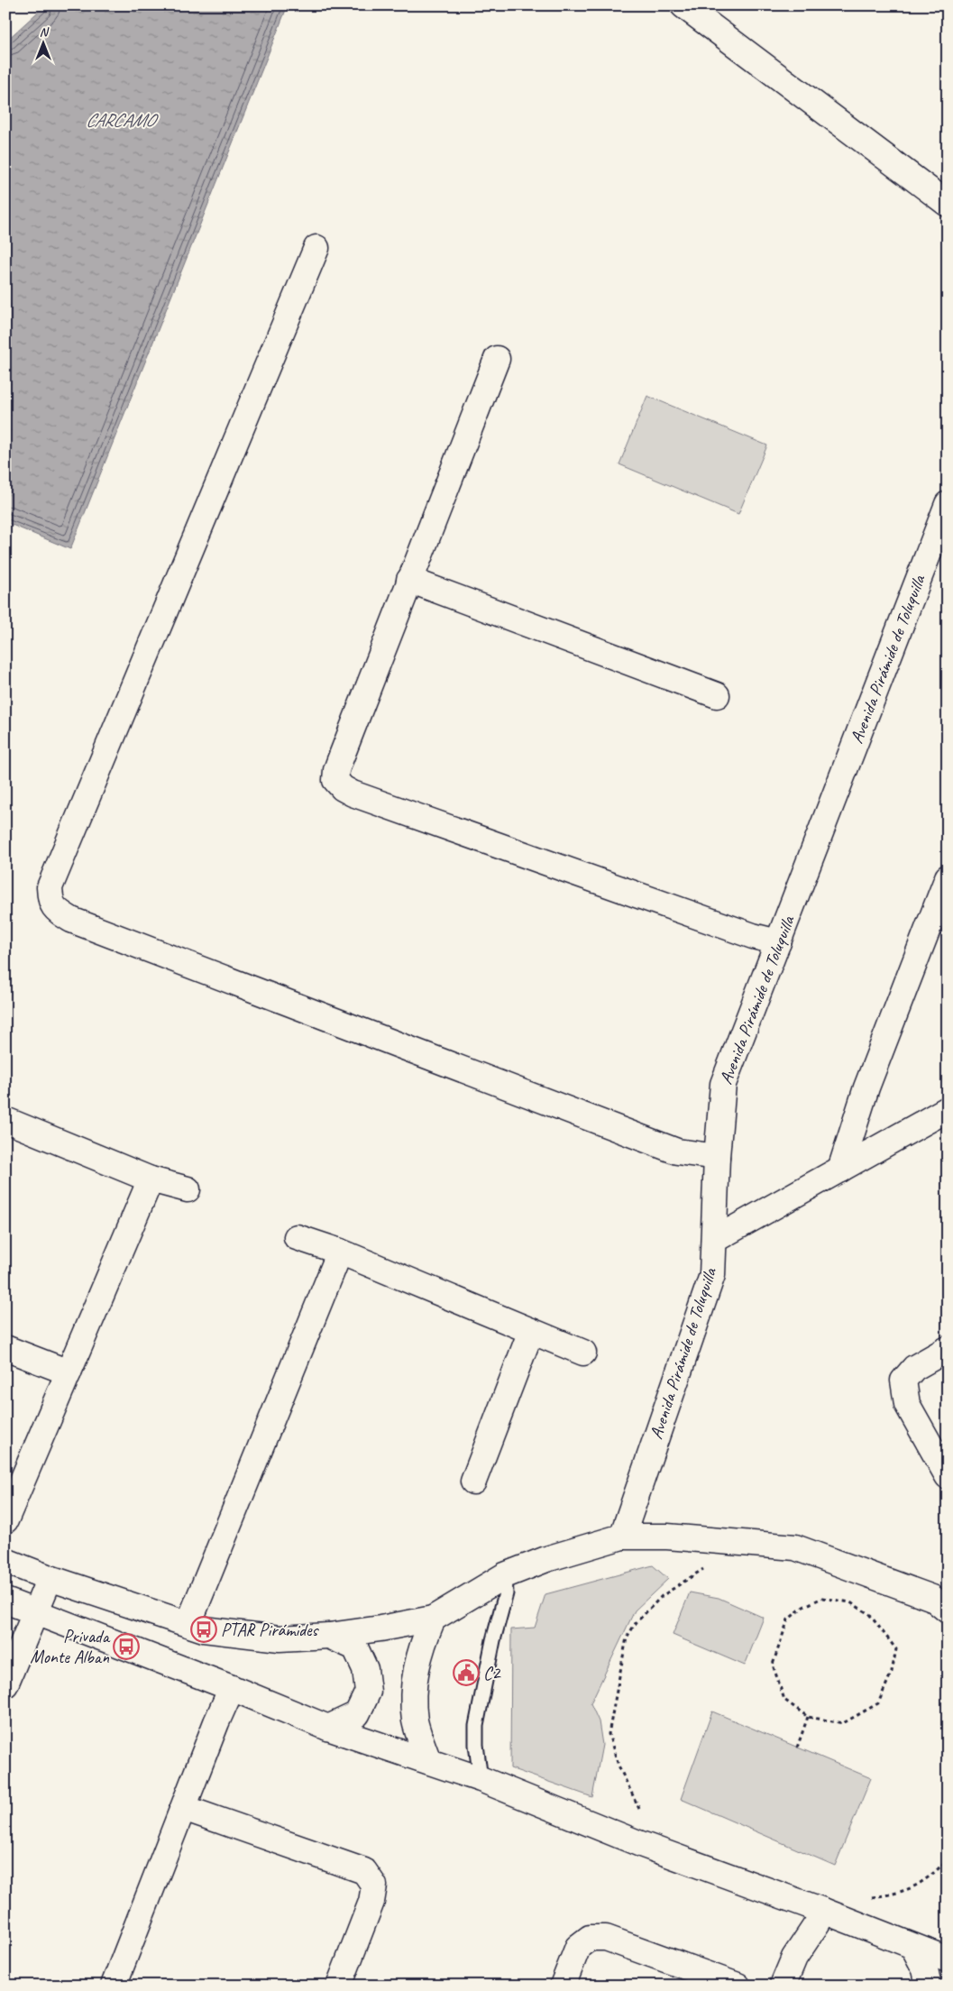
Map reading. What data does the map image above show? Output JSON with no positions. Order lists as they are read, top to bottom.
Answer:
{
  "streets": {
    "street": ["Avenida Pirámide de Toluquilla"]
  },
  "water": ["CARCAMO"],
  "places": {
    "bus stop": ["PTAR Pirámides", "Privada Monte Alban"],
    "public building": ["C2"]
  },
  "north": "top"
}
